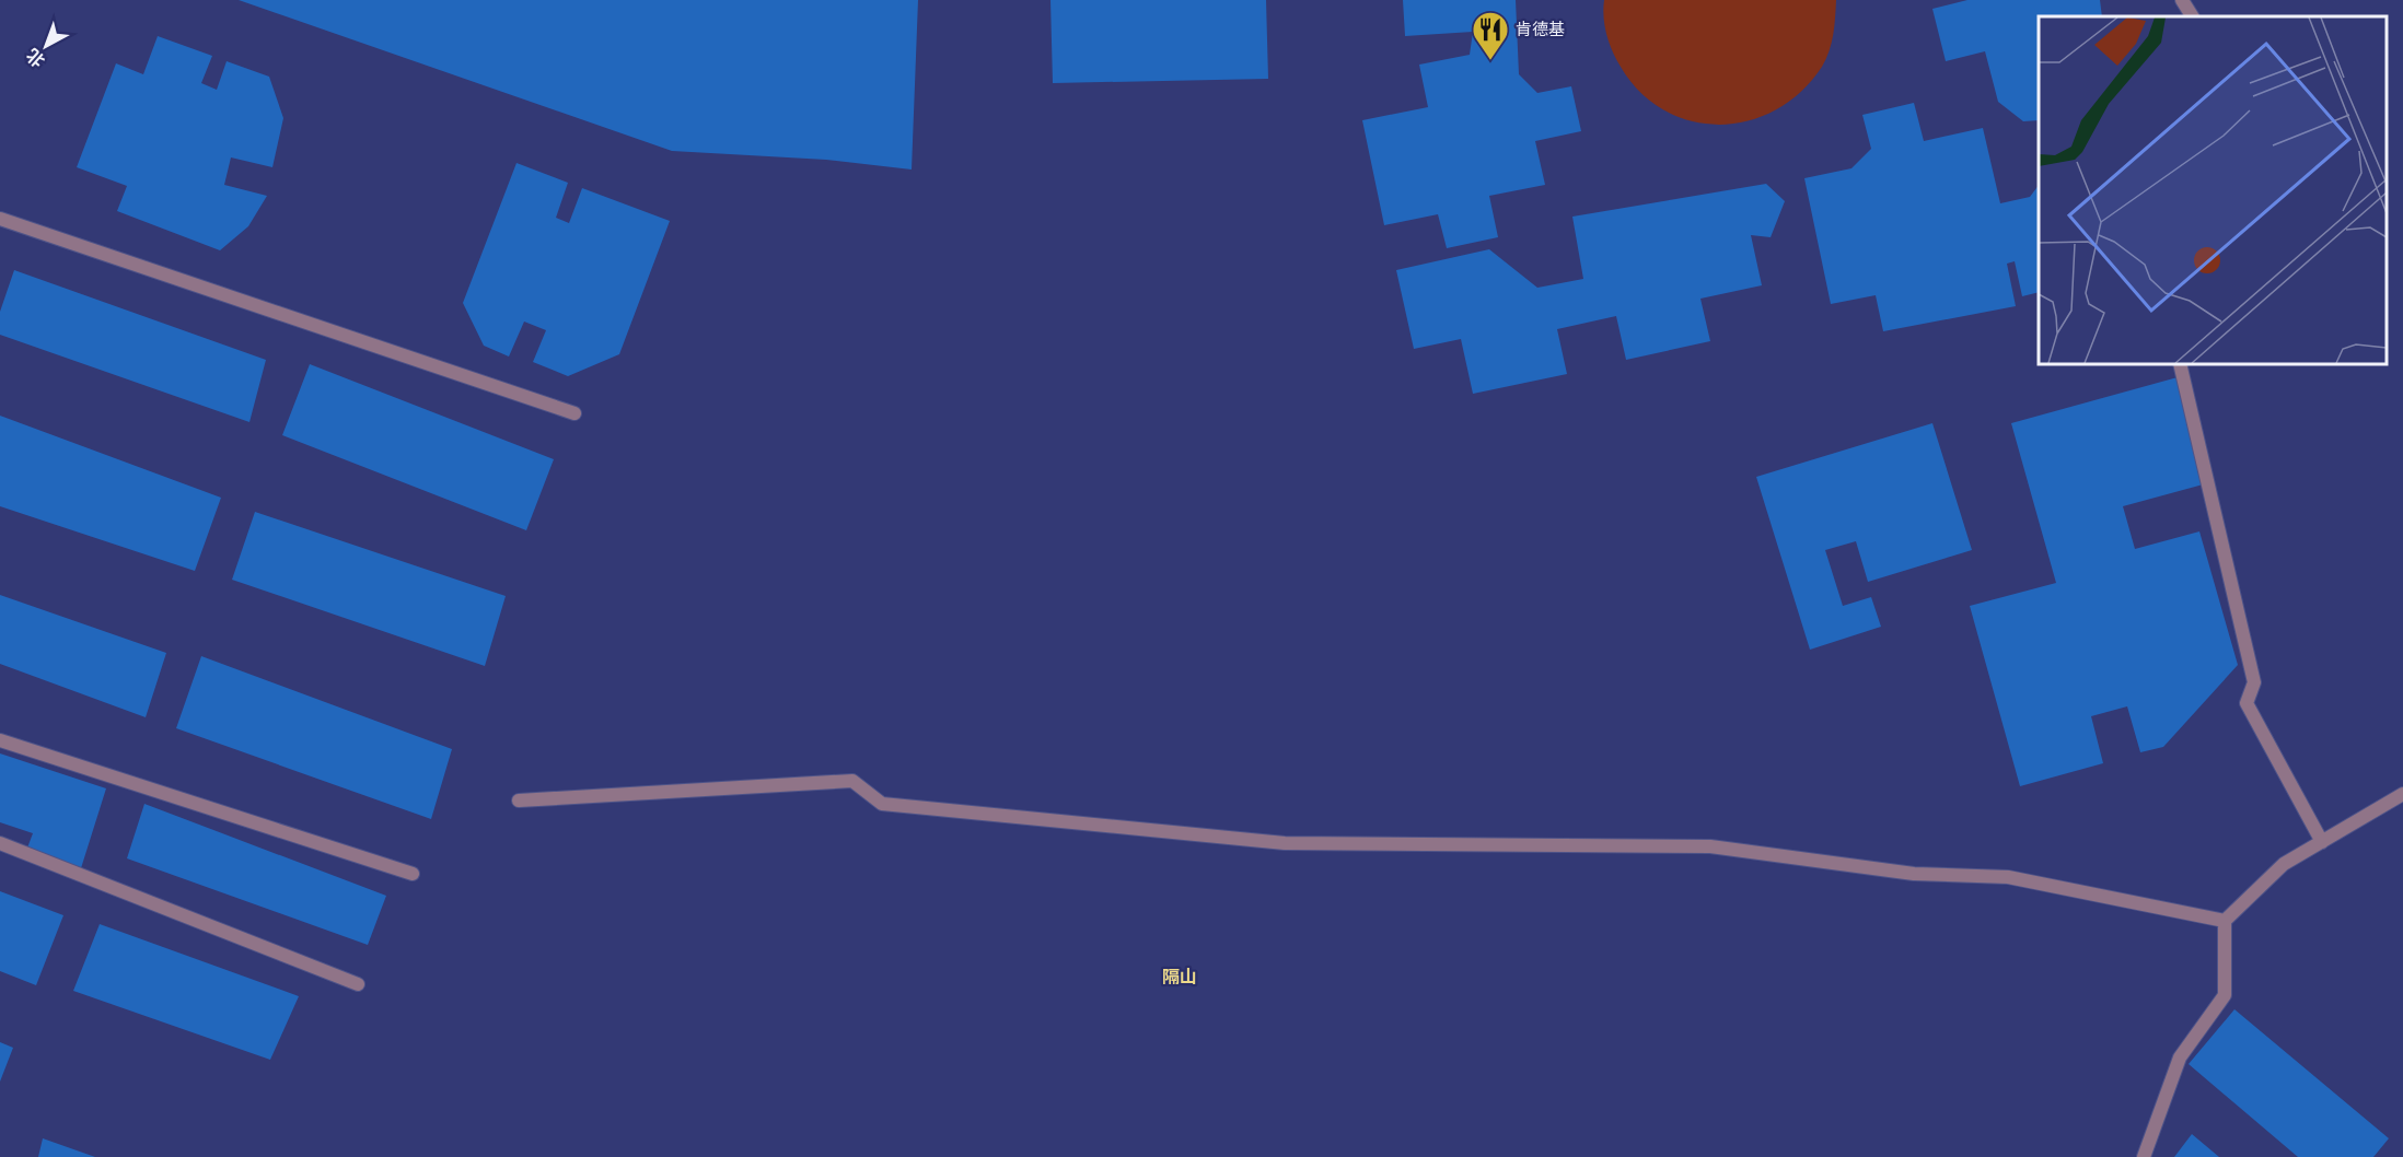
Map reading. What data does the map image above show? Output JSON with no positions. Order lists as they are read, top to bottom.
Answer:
{
  "districts": ["隔山"],
  "places": {
    "restaurant": ["肯德基"]
  },
  "north": "bottom left"
}
